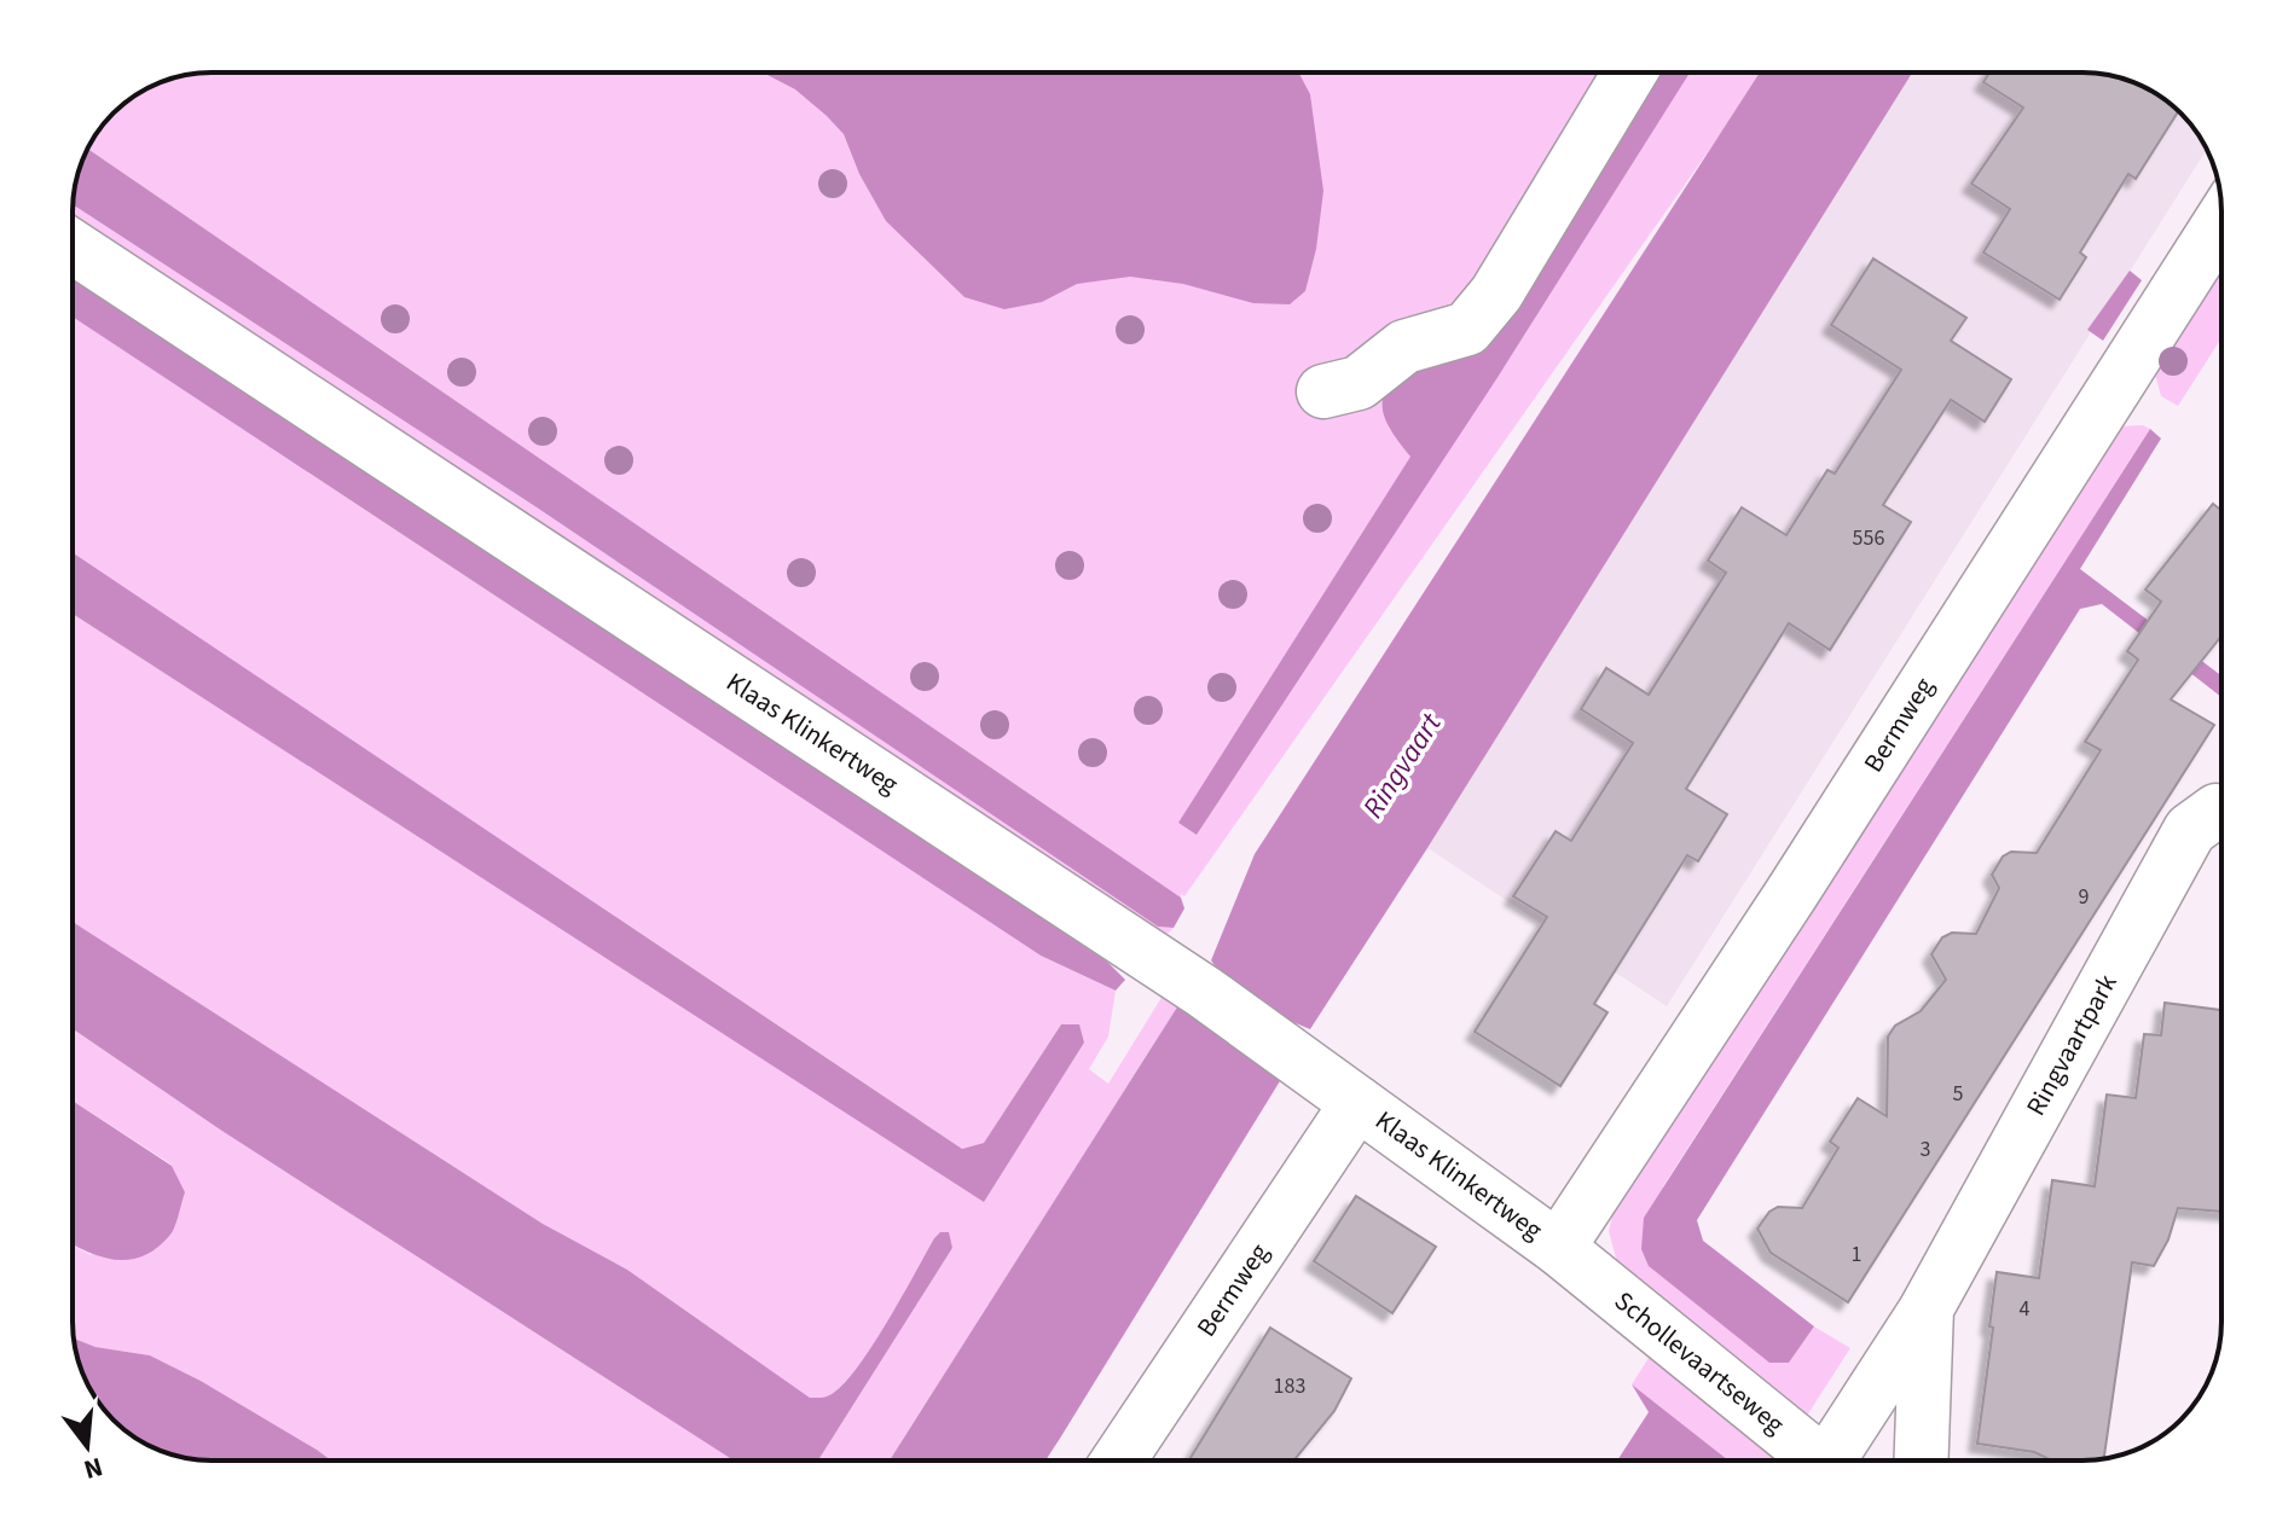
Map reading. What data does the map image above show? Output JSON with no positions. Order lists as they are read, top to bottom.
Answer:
{
  "streets": {
    "street": [
      "Bermweg",
      "Klaas Klinkertweg",
      "Ringvaartpark",
      "Schollevaartseweg"
    ]
  },
  "crossings": [
    ["Bermweg", "Klaas Klinkertweg"],
    ["Bermweg", "Schollevaartseweg"],
    ["Klaas Klinkertweg", "Schollevaartseweg"]
  ],
  "water": ["Ringvaart"],
  "house_numbers": [
    "556",
    "9",
    "5",
    "3",
    "1",
    "4",
    "183"
  ],
  "north": "bottom"
}
